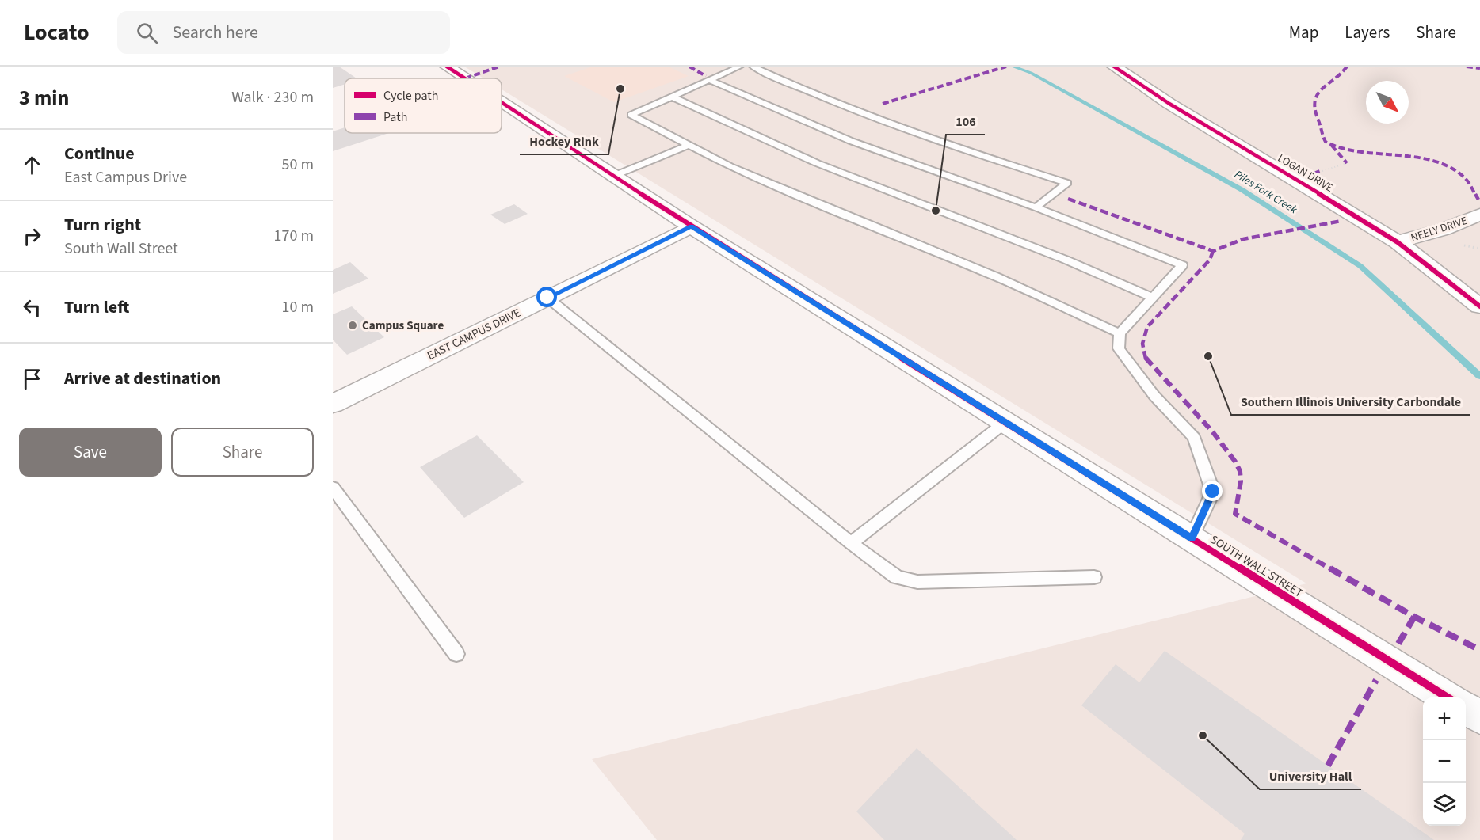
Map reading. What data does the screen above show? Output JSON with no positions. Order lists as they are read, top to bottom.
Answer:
{
  "streets": {
    "street": [
      "LOGAN DRIVE",
      "NEELY DRIVE",
      "EAST CAMPUS DRIVE",
      "SOUTH WALL STREET"
    ]
  },
  "crossings": [
    ["LOGAN DRIVE", "NEELY DRIVE"],
    ["EAST CAMPUS DRIVE", "SOUTH WALL STREET"]
  ],
  "water": ["Piles Fork Creek"],
  "places": [
    "Hockey Rink",
    "106",
    "Campus Square",
    "Southern Illinois University Carbondale",
    "University Hall"
  ],
  "legend": ["Cycle path", "Path"],
  "north": "bottom right",
  "page": {
    "header": "Locato",
    "search": "Search here",
    "nav": ["Map", "Layers", "Share"],
    "heading": ["3 min", "Walk · 230 m"],
    "list": [
      ["Continue", "East Campus Drive", "50 m"],
      ["Turn right", "South Wall Street", "170 m"],
      ["Turn left", "10 m"],
      "Arrive at destination"
    ],
    "buttons": ["Save", "Share"],
    "map_buttons": ["+", "−"]
  }
}
